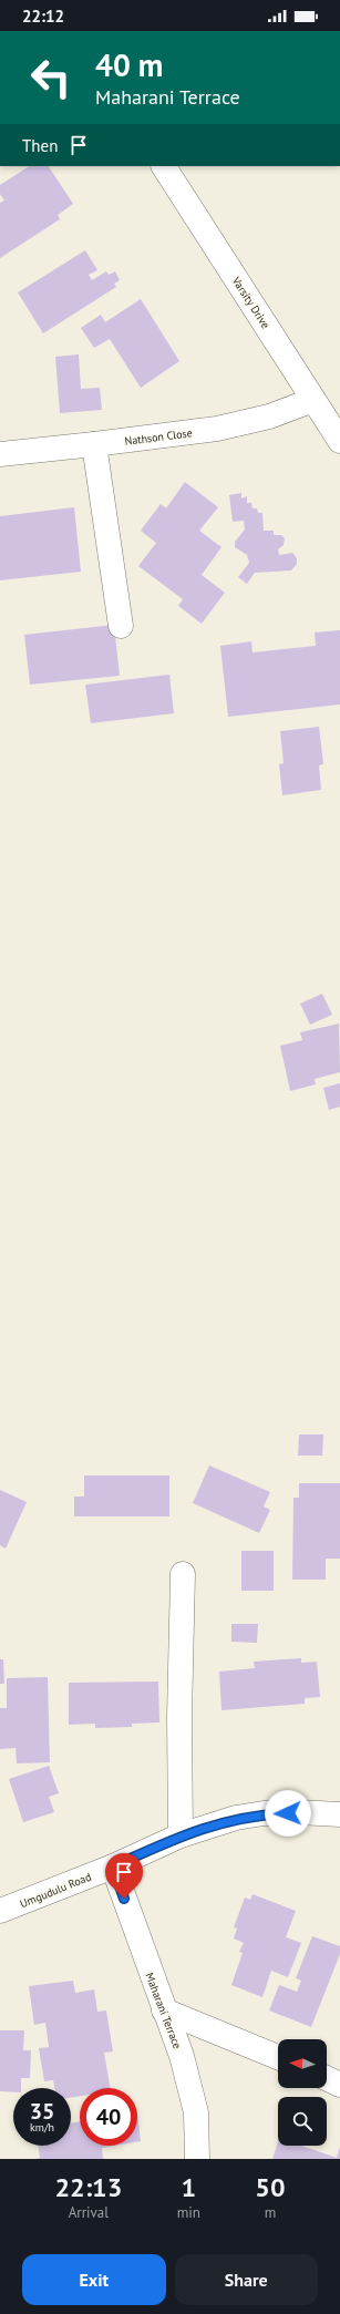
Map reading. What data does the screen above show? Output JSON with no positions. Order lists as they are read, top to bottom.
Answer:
{
  "streets": {
    "street": [
      "Varsity Drive",
      "Nathson Close",
      "Umgudulu Road",
      "Maharani Terrace"
    ]
  },
  "crossings": [
    ["Varsity Drive", "Nathson Close"],
    ["Umgudulu Road", "Maharani Terrace"]
  ],
  "north": "left",
  "page": {
    "status": "22:12",
    "turn": ["40 m", "Maharani Terrace"],
    "then": "Then",
    "speed": "35 km/h",
    "limit": "40",
    "eta": [
      "22:13",
      "Arrival",
      "1",
      "min",
      "50",
      "m"
    ],
    "buttons": ["Exit", "Share"]
  }
}
